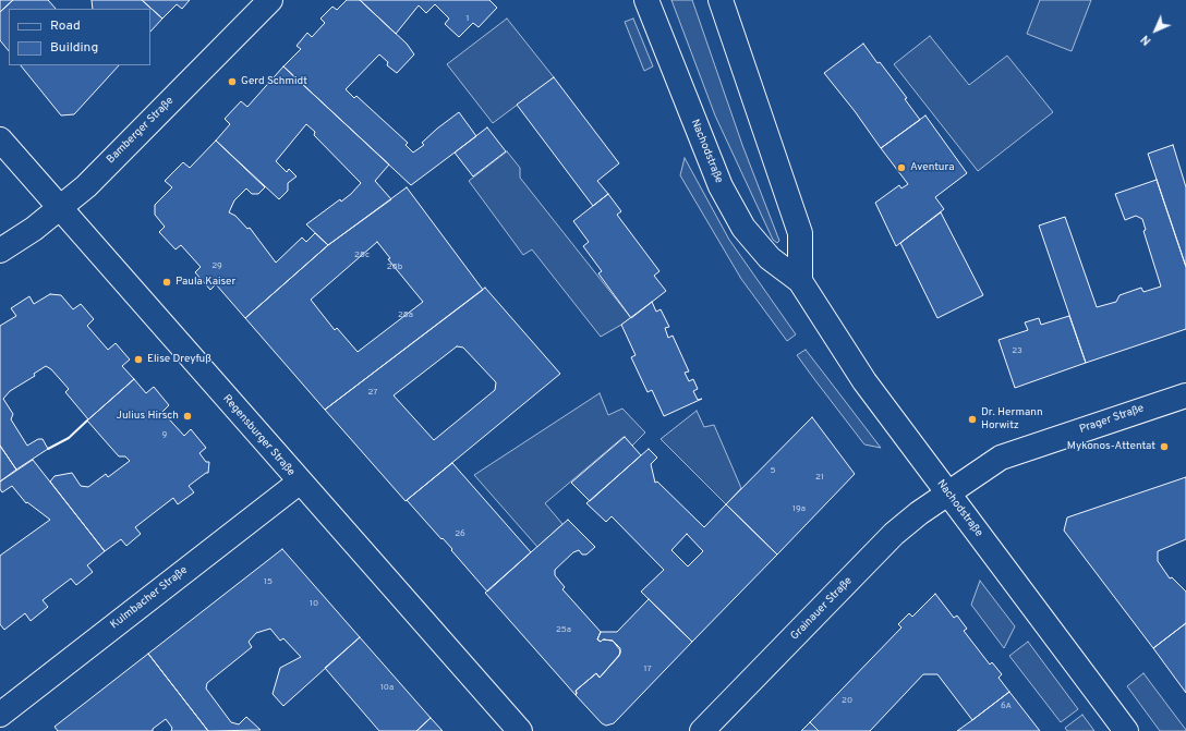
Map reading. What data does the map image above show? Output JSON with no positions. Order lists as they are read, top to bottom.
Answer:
{
  "streets": {
    "street": [
      "Bamberger Straße",
      "Nachodstraße",
      "Prager Straße",
      "Regensburger Straße",
      "Kulmbacher Straße",
      "Grainauer Straße"
    ]
  },
  "crossings": [
    ["Bamberger Straße", "Regensburger Straße"],
    ["Nachodstraße", "Prager Straße"],
    ["Nachodstraße", "Grainauer Straße"],
    ["Prager Straße", "Grainauer Straße"],
    ["Regensburger Straße", "Kulmbacher Straße"]
  ],
  "places": [
    "Gerd Schmidt",
    "Aventura",
    "Paula Kaiser",
    "Elise Dreyfuß",
    "Julius Hirsch",
    "Dr. Hermann Horwitz",
    "Mykonos-Attentat"
  ],
  "house_numbers": [
    "1",
    "28c",
    "29",
    "28b",
    "28a",
    "23",
    "27",
    "9",
    "5",
    "21",
    "19a",
    "26",
    "15",
    "10",
    "25a",
    "17",
    "10a",
    "20",
    "6A"
  ],
  "legend": ["Road", "Building"],
  "north": "bottom left"
}
